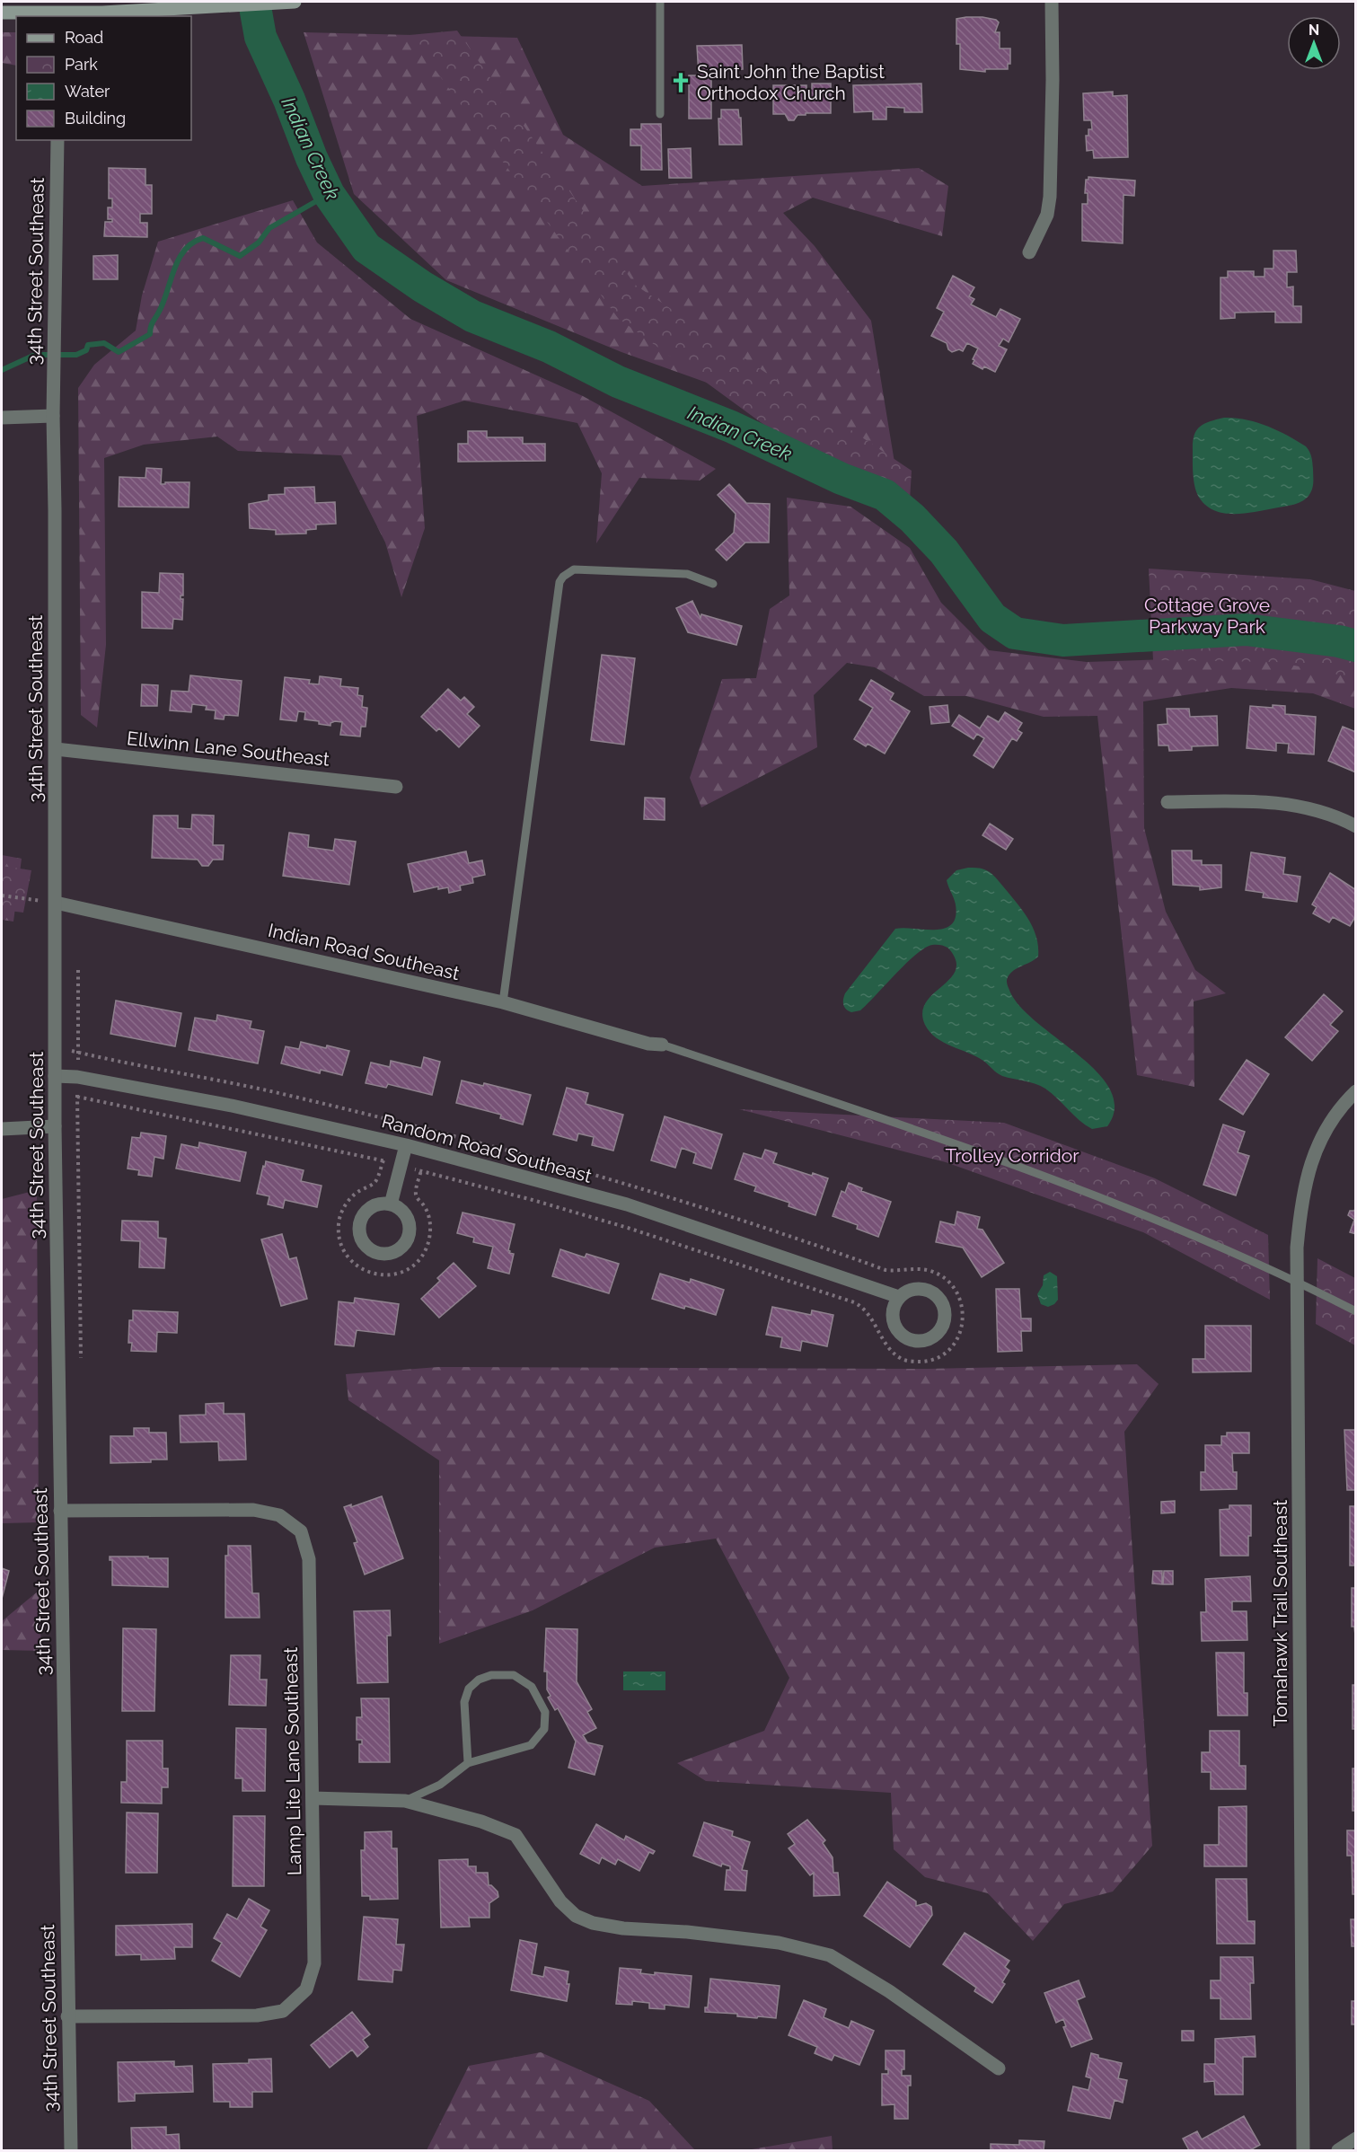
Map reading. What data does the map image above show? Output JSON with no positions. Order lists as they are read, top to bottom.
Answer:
{
  "streets": {
    "street": [
      "34th Street Southeast",
      "Ellwinn Lane Southeast",
      "Indian Road Southeast",
      "Random Road Southeast",
      "Tomahawk Trail Southeast",
      "Lamp Lite Lane Southeast"
    ]
  },
  "crossings": [
    ["34th Street Southeast", "Ellwinn Lane Southeast"],
    ["34th Street Southeast", "Indian Road Southeast"],
    ["34th Street Southeast", "Random Road Southeast"],
    ["34th Street Southeast", "Lamp Lite Lane Southeast"]
  ],
  "water": ["Indian Creek"],
  "parks": ["Cottage Grove Parkway Park", "Trolley Corridor"],
  "places": {
    "church": ["Saint John the Baptist Orthodox Church"]
  },
  "legend": [
    "Road",
    "Park",
    "Water",
    "Building"
  ],
  "north": "top"
}
